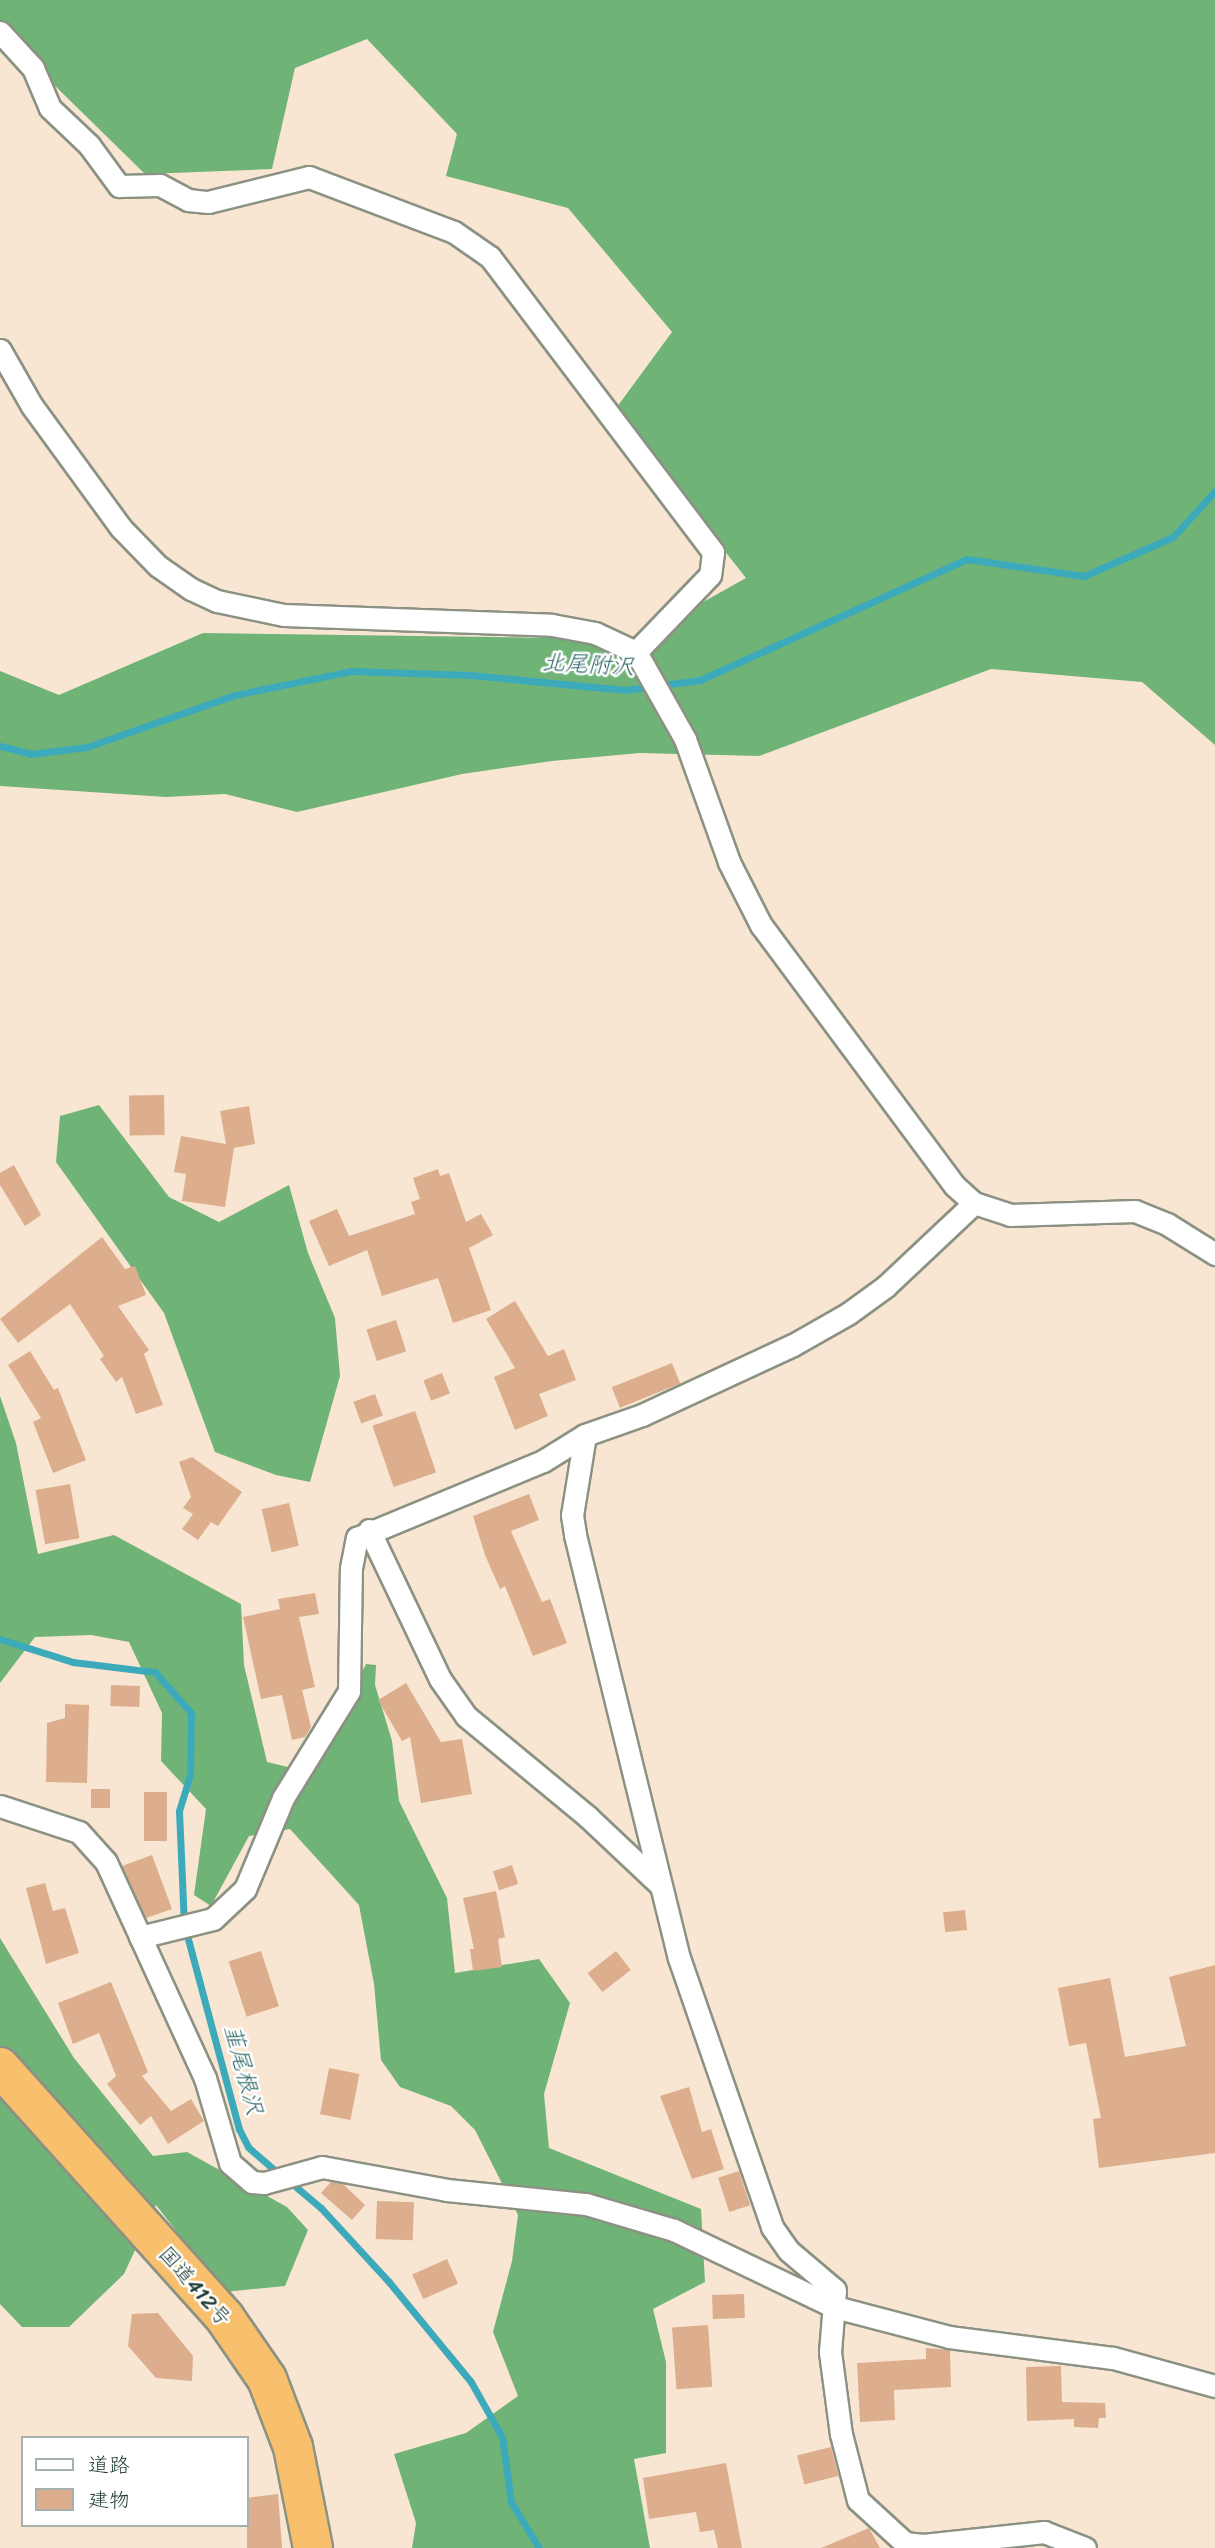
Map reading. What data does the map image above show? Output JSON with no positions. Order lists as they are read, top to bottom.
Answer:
{
  "streets": {
    "highway": ["国道412号"]
  },
  "water": ["北尾附沢", "韮尾根沢"],
  "legend": ["道路", "建物"]
}
